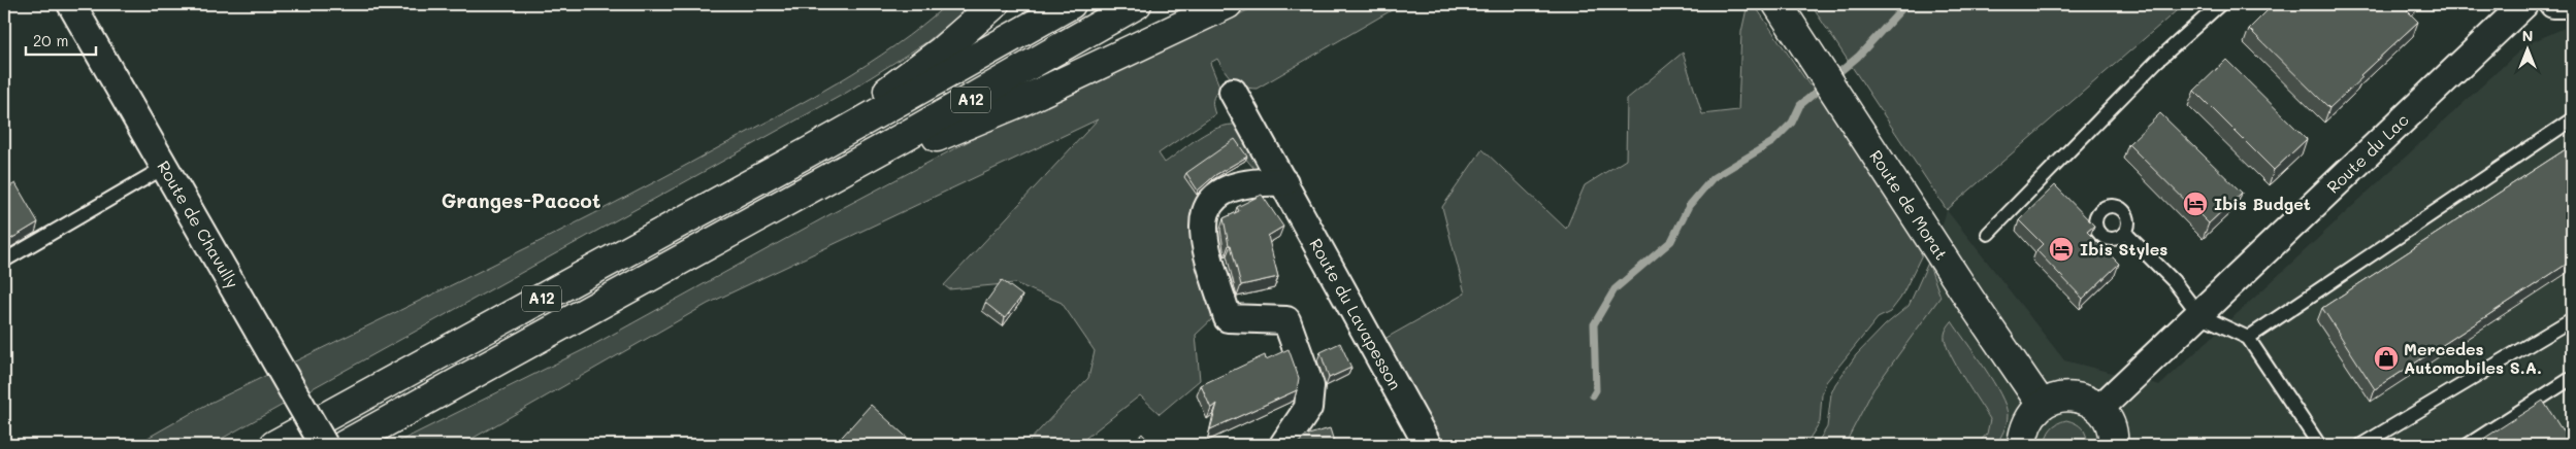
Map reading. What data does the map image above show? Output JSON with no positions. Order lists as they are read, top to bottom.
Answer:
{
  "streets": {
    "main road": ["A12", "Route de Morat"],
    "street": ["Route du Lac", "Route de Chavully", "Route du Lavapesson"]
  },
  "districts": ["Granges-Paccot"],
  "places": {
    "hotel": ["Ibis Budget", "Ibis Styles"],
    "shop": ["Mercedes Automobiles S.A."]
  },
  "scale_bar": "20 m",
  "north": "top"
}
